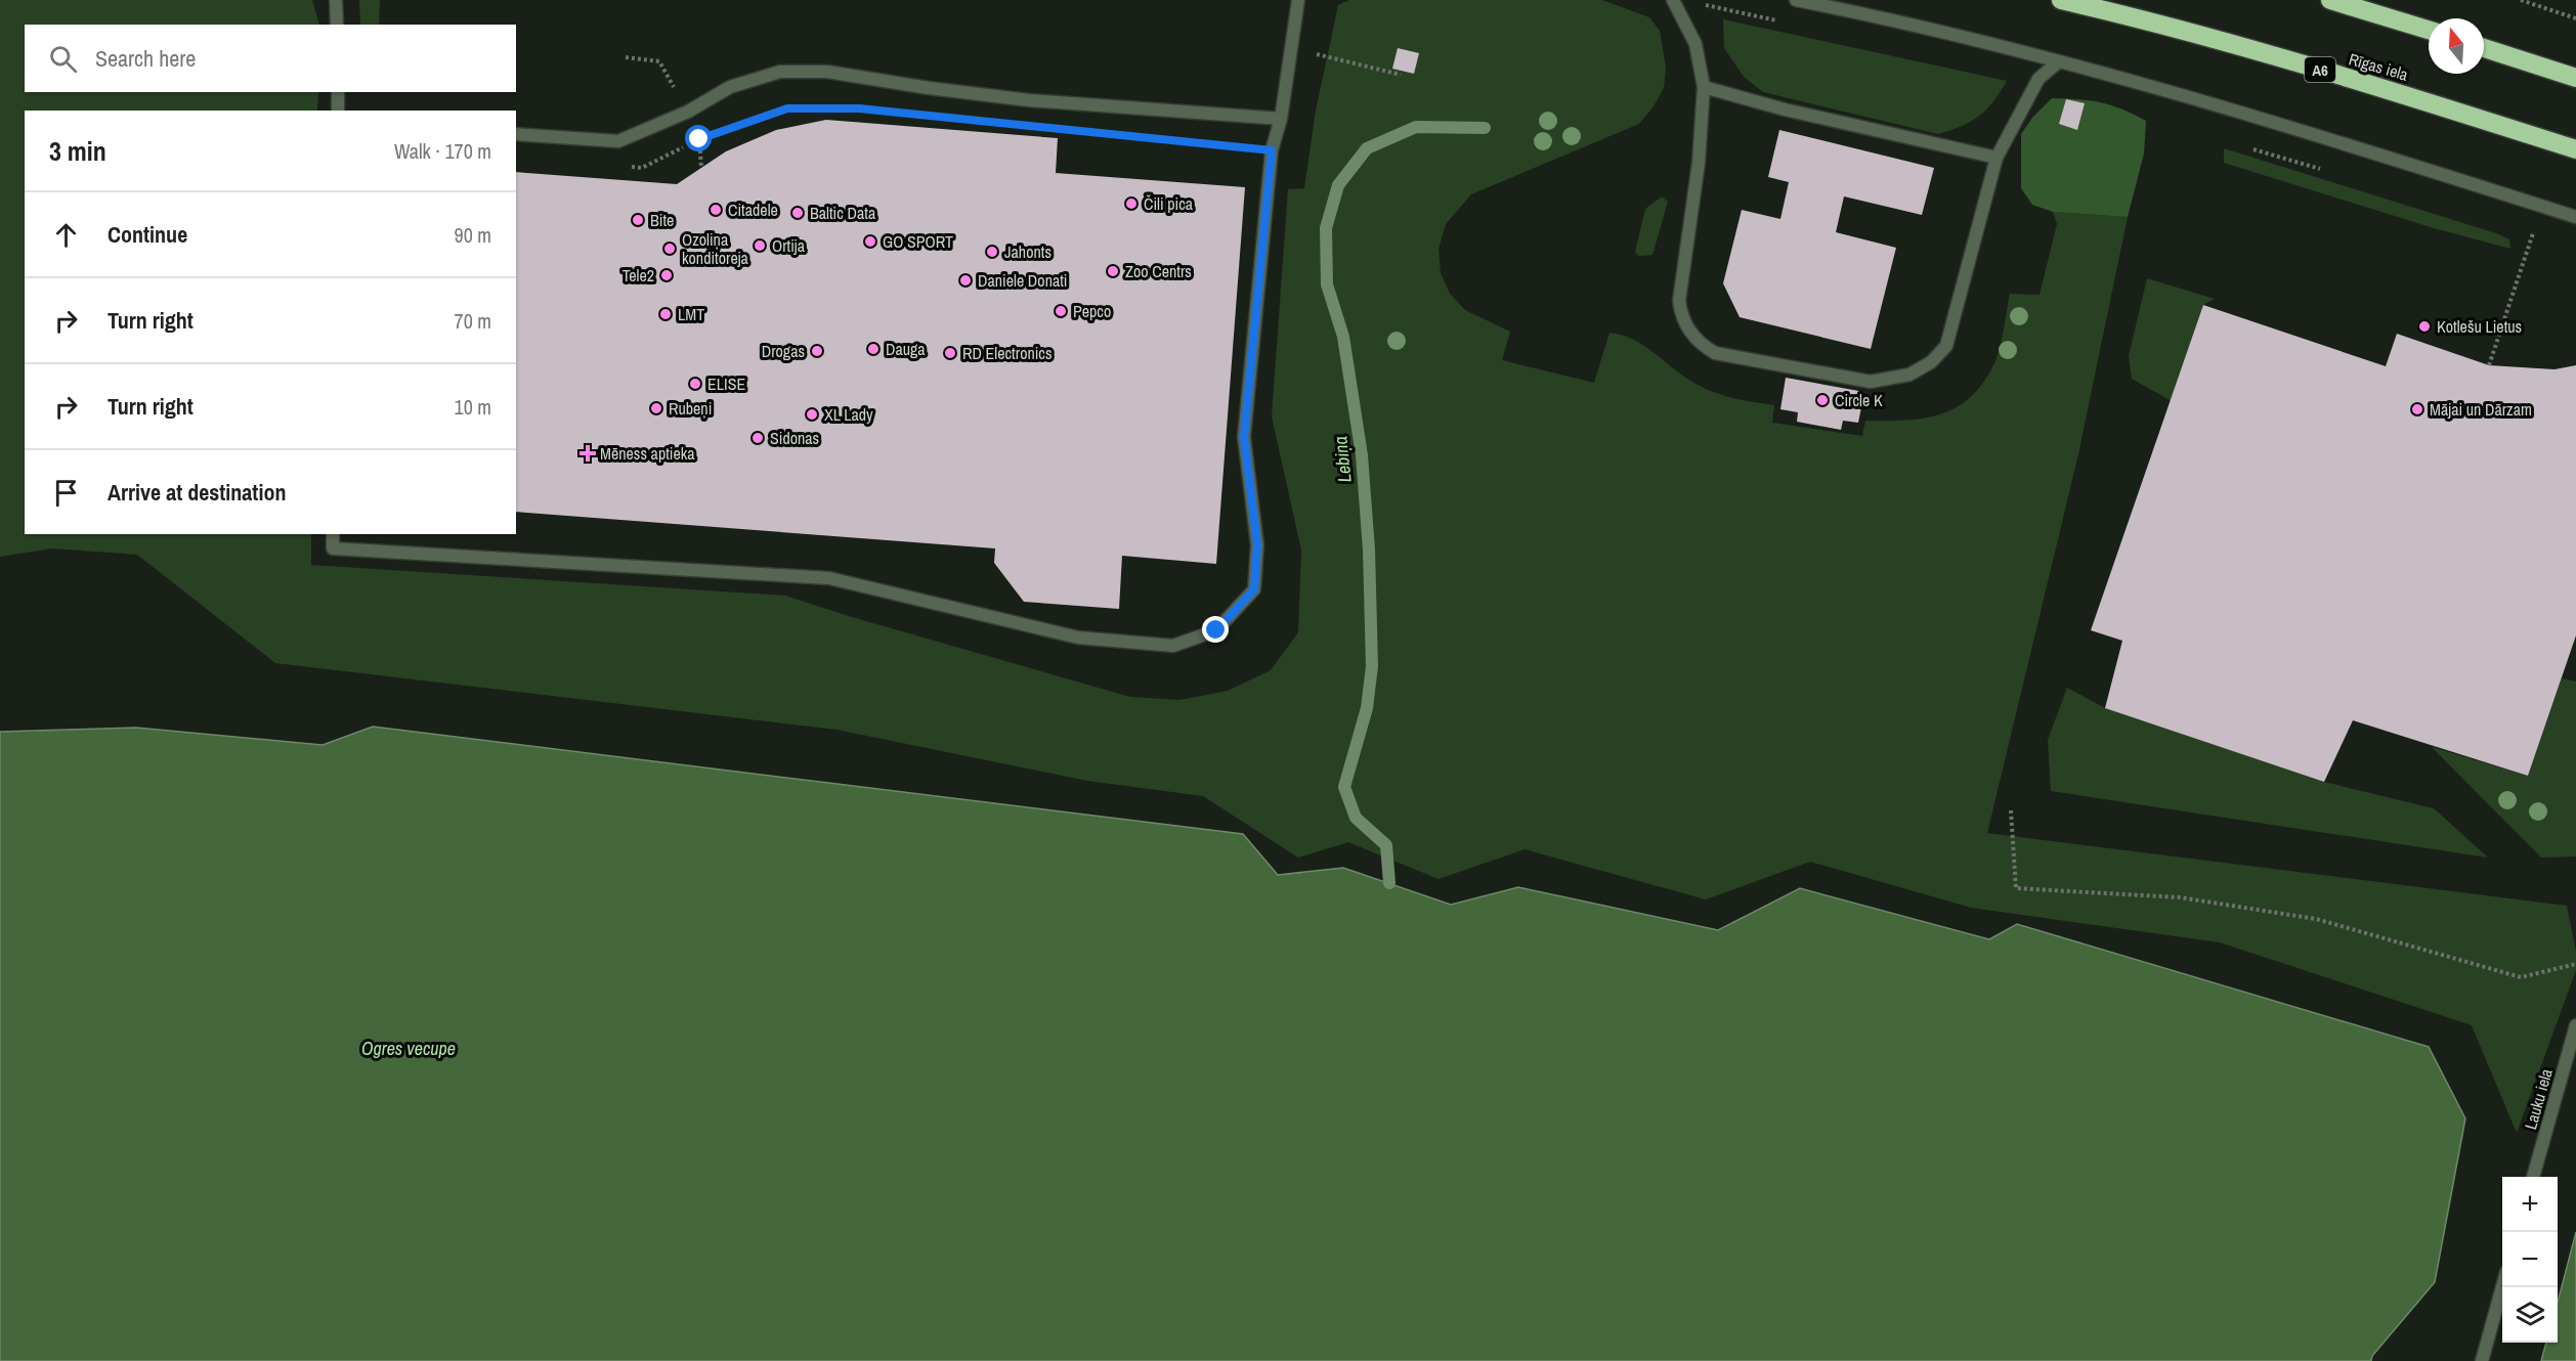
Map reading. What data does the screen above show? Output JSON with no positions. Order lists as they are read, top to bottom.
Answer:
{
  "streets": {
    "highway": ["Rīgas iela", "A6"],
    "street": ["Lauku iela"]
  },
  "water": ["Lebiņa", "Ogres vecupe"],
  "places": {
    "other": [
      "Čili pica",
      "Citadele",
      "Baltic Data",
      "Bite",
      "GO SPORT",
      "Ortija",
      "Ozoliņa konditoreja",
      "Jahonts",
      "Zoo Centrs",
      "Tele2",
      "Daniele Donati",
      "Pepco",
      "LMT",
      "Kotlešu Lietus",
      "Dauga",
      "Drogas",
      "RD Electronics",
      "ELISE",
      "Circle K",
      "Rubeņi",
      "Mājai un Dārzam",
      "XL Lady",
      "Sidonas"
    ],
    "health": ["Mēness aptieka"]
  },
  "north": "top",
  "page": {
    "search": "Search here",
    "heading": ["3 min", "Walk · 170 m"],
    "list": [
      ["Continue", "90 m"],
      ["Turn right", "70 m"],
      ["Turn right", "10 m"],
      "Arrive at destination"
    ],
    "map_buttons": ["+", "−"]
  }
}
